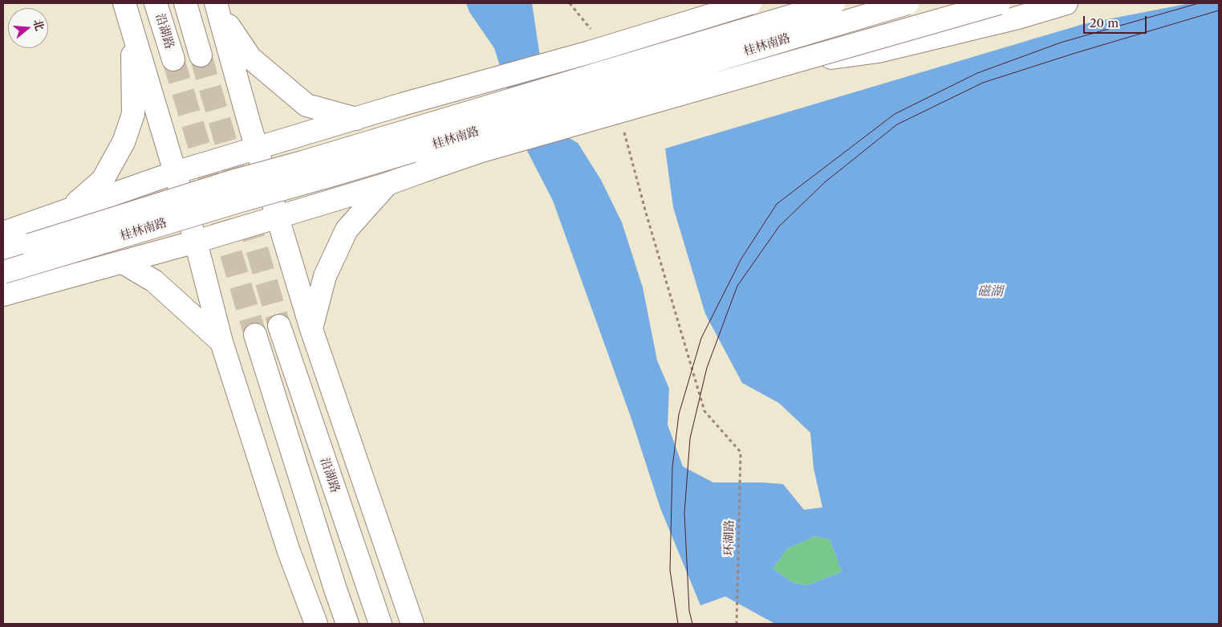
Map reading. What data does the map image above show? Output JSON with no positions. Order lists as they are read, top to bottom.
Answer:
{
  "streets": {
    "main road": ["沿湖路", "桂林南路"],
    "path": ["环湖路"]
  },
  "water": ["磁湖"],
  "scale_bar": "20 m",
  "north": "right"
}
